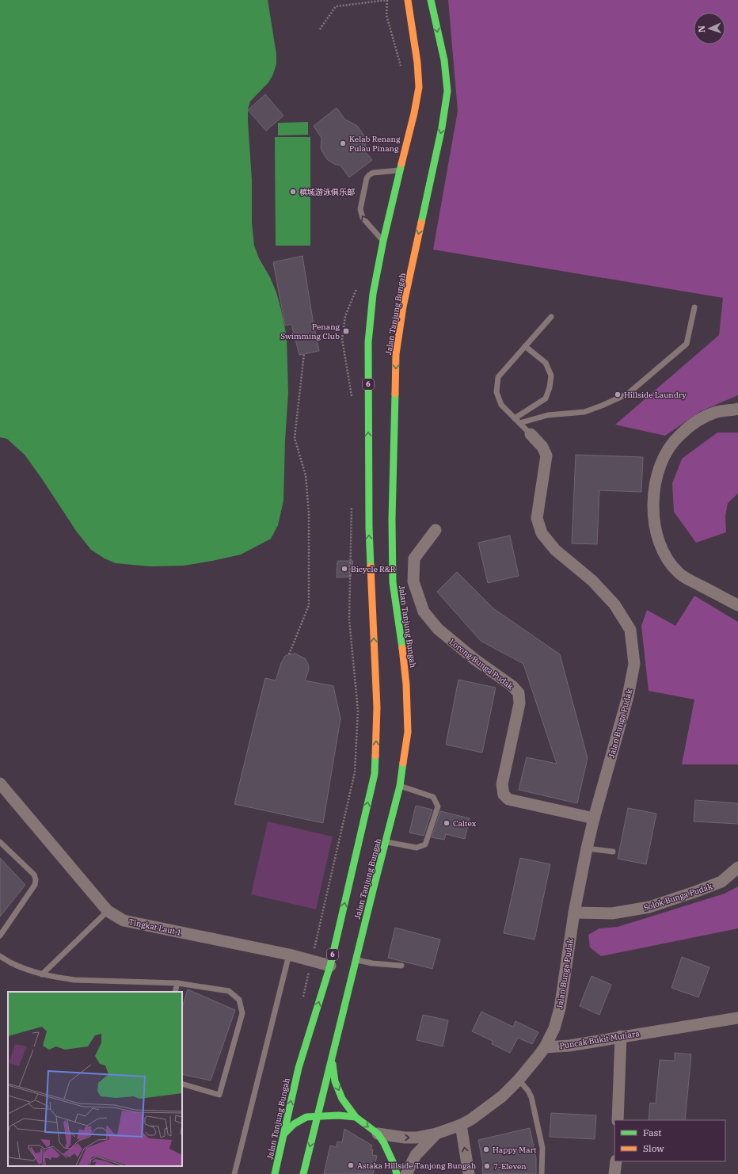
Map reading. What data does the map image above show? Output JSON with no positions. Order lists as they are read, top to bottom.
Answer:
{
  "streets": {
    "main road": ["Jalan Tanjung Bungah", "6"],
    "street": [
      "Lorong Bunga Pudak",
      "Jalan Bunga Pudak",
      "Solok Bunga Pudak",
      "Tingkat Laut 1",
      "Puncak Bukit Mutiara"
    ]
  },
  "crossings": [
    ["Jalan Tanjung Bungah", "Tingkat Laut 1"],
    ["Lorong Bunga Pudak", "Jalan Bunga Pudak"],
    ["Jalan Bunga Pudak", "Solok Bunga Pudak"],
    ["Jalan Bunga Pudak", "Puncak Bukit Mutiara"]
  ],
  "places": {
    "other": [
      "Kelab Renang Pulau Pinang",
      "槟城游泳俱乐部",
      "Hillside Laundry",
      "Bicycle R&R",
      "Caltex",
      "Happy Mart",
      "Astaka Hillside Tanjong Bungah",
      "7-Eleven"
    ],
    "transit": ["Penang Swimming Club"]
  },
  "legend": ["Fast", "Slow"],
  "north": "left"
}
